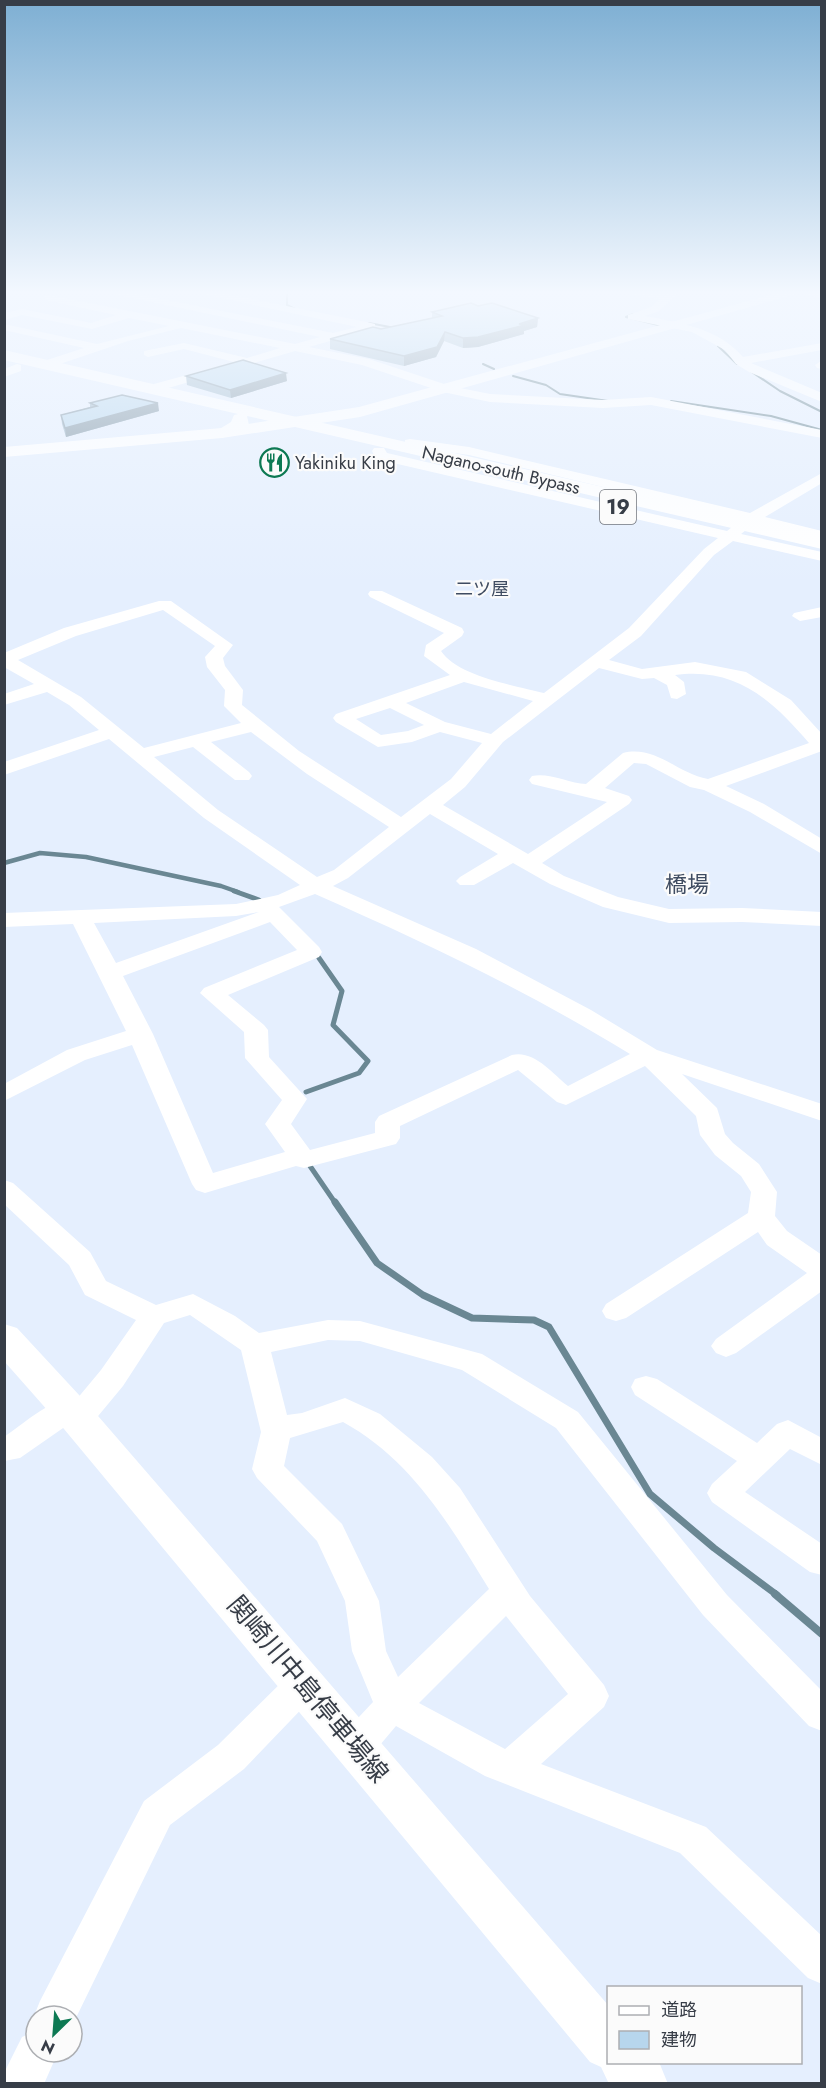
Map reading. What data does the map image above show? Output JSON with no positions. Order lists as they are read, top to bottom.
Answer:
{
  "streets": {
    "highway": ["Nagano-south Bypass", "19"],
    "main road": ["関崎川中島停車場線"]
  },
  "crossings": [
    ["Nagano-south Bypass", "19"]
  ],
  "districts": ["二ツ屋", "橋場"],
  "places": {
    "restaurant": ["Yakiniku King"]
  },
  "legend": ["道路", "建物"],
  "north": "bottom left"
}
